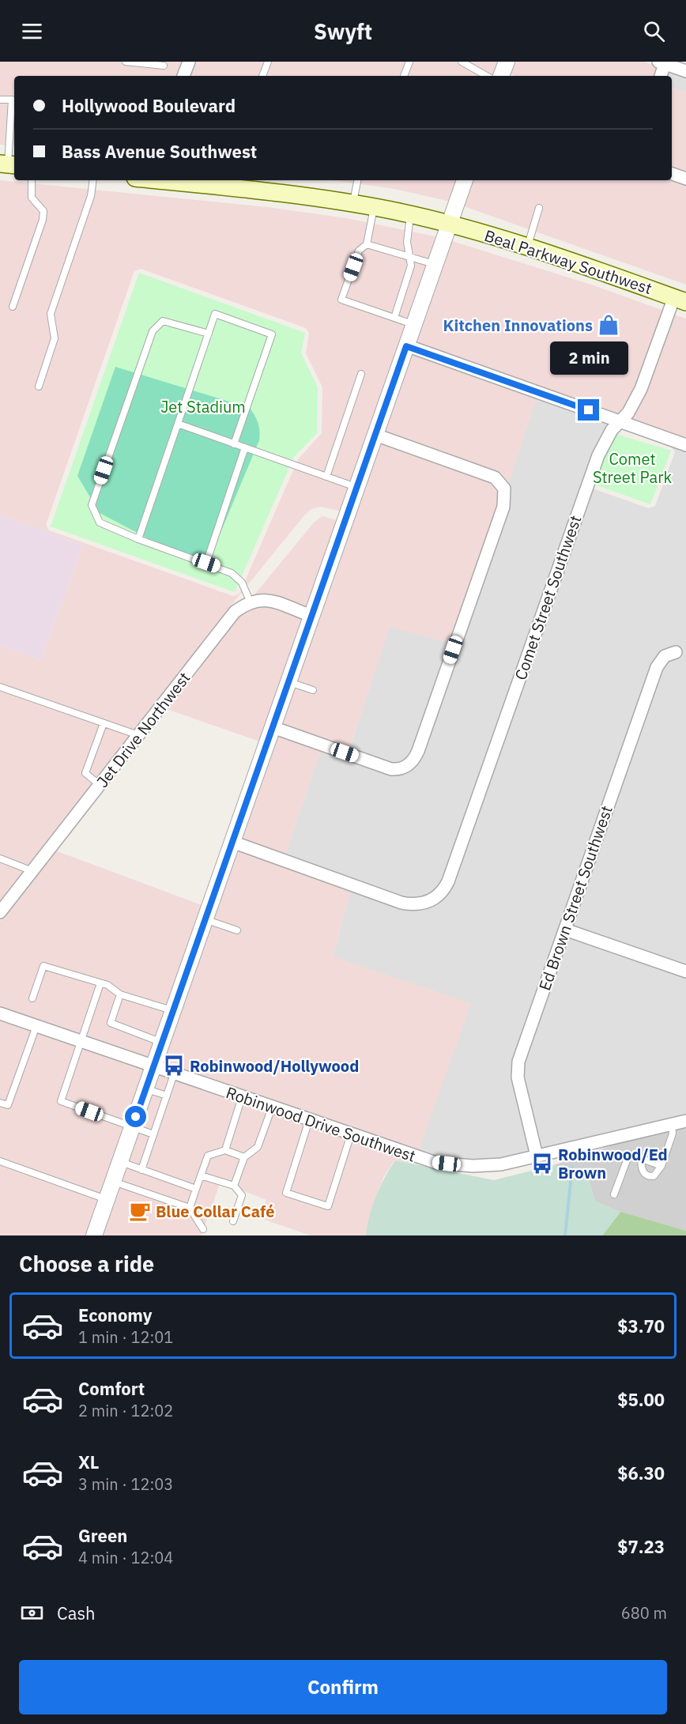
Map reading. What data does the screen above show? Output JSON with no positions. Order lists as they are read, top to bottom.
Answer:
{
  "streets": {
    "main road": ["Beal Parkway Southwest"],
    "street": [
      "Comet Street Southwest",
      "Jet Drive Northwest",
      "Ed Brown Street Southwest",
      "Robinwood Drive Southwest"
    ]
  },
  "crossings": [
    ["Beal Parkway Southwest", "Comet Street Southwest"],
    ["Ed Brown Street Southwest", "Robinwood Drive Southwest"]
  ],
  "parks": ["Jet Stadium", "Comet Street Park"],
  "places": {
    "shop": ["Kitchen Innovations"],
    "bus stop": ["Robinwood/Hollywood", "Robinwood/Ed Brown"],
    "cafe": ["Blue Collar Café"]
  },
  "page": {
    "header": "Swyft",
    "banner": ["Hollywood Boulevard", "Bass Avenue Southwest"],
    "bubble": "2 min",
    "heading": "Choose a ride",
    "list": [
      {
        "name": "Economy",
        "note": "1 min · 12:01",
        "value": "$3.70"
      },
      {
        "name": "Comfort",
        "note": "2 min · 12:02",
        "value": "$5.00"
      },
      {
        "name": "XL",
        "note": "3 min · 12:03",
        "value": "$6.30"
      },
      {
        "name": "Green",
        "note": "4 min · 12:04",
        "value": "$7.23"
      }
    ],
    "pay": ["Cash", "680 m"],
    "buttons": "Confirm"
  }
}
